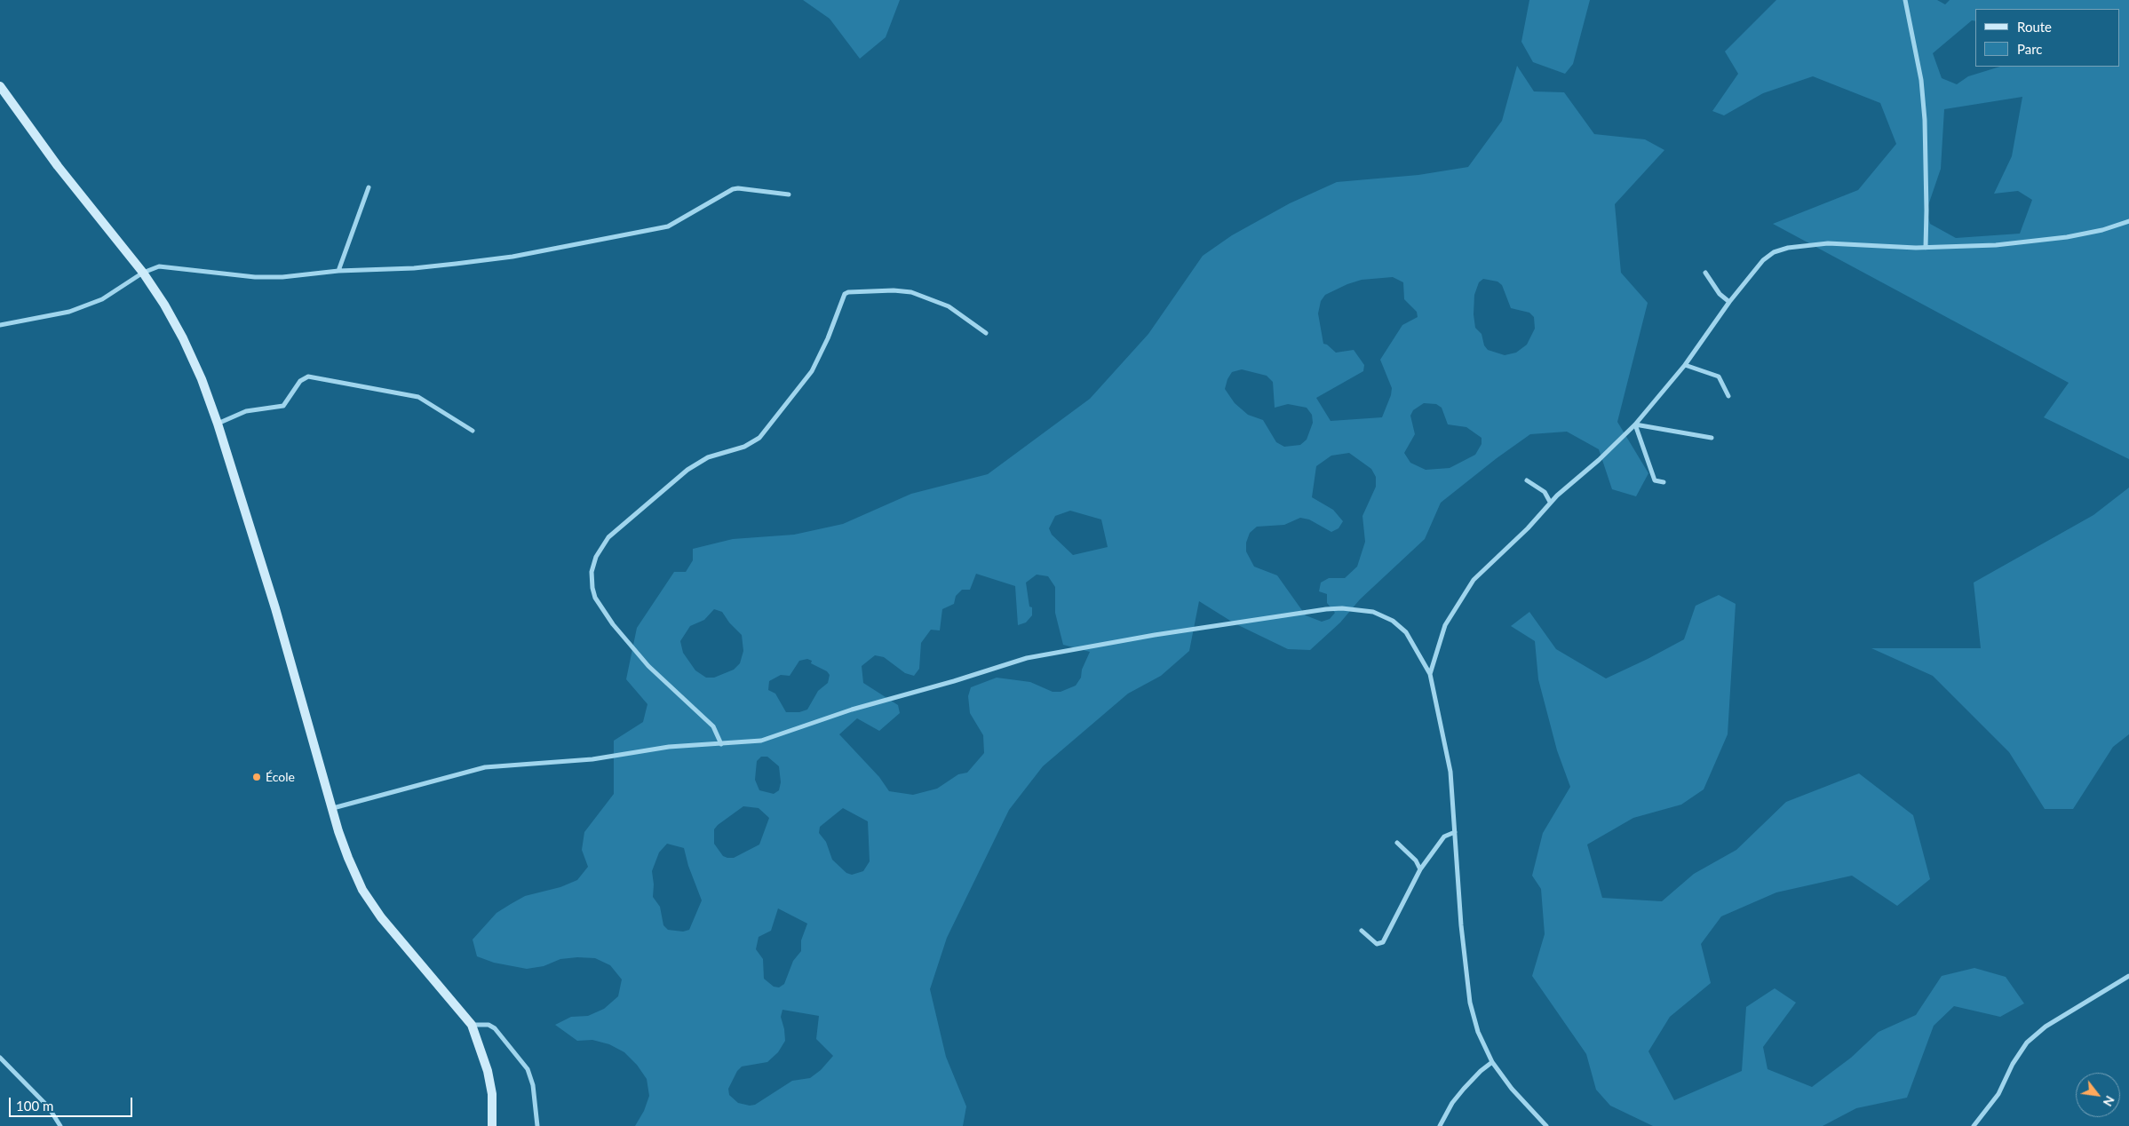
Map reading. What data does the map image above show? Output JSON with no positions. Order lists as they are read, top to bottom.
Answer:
{
  "places": ["École"],
  "legend": ["Route", "Parc"],
  "scale_bar": "100 m",
  "north": "bottom right"
}
